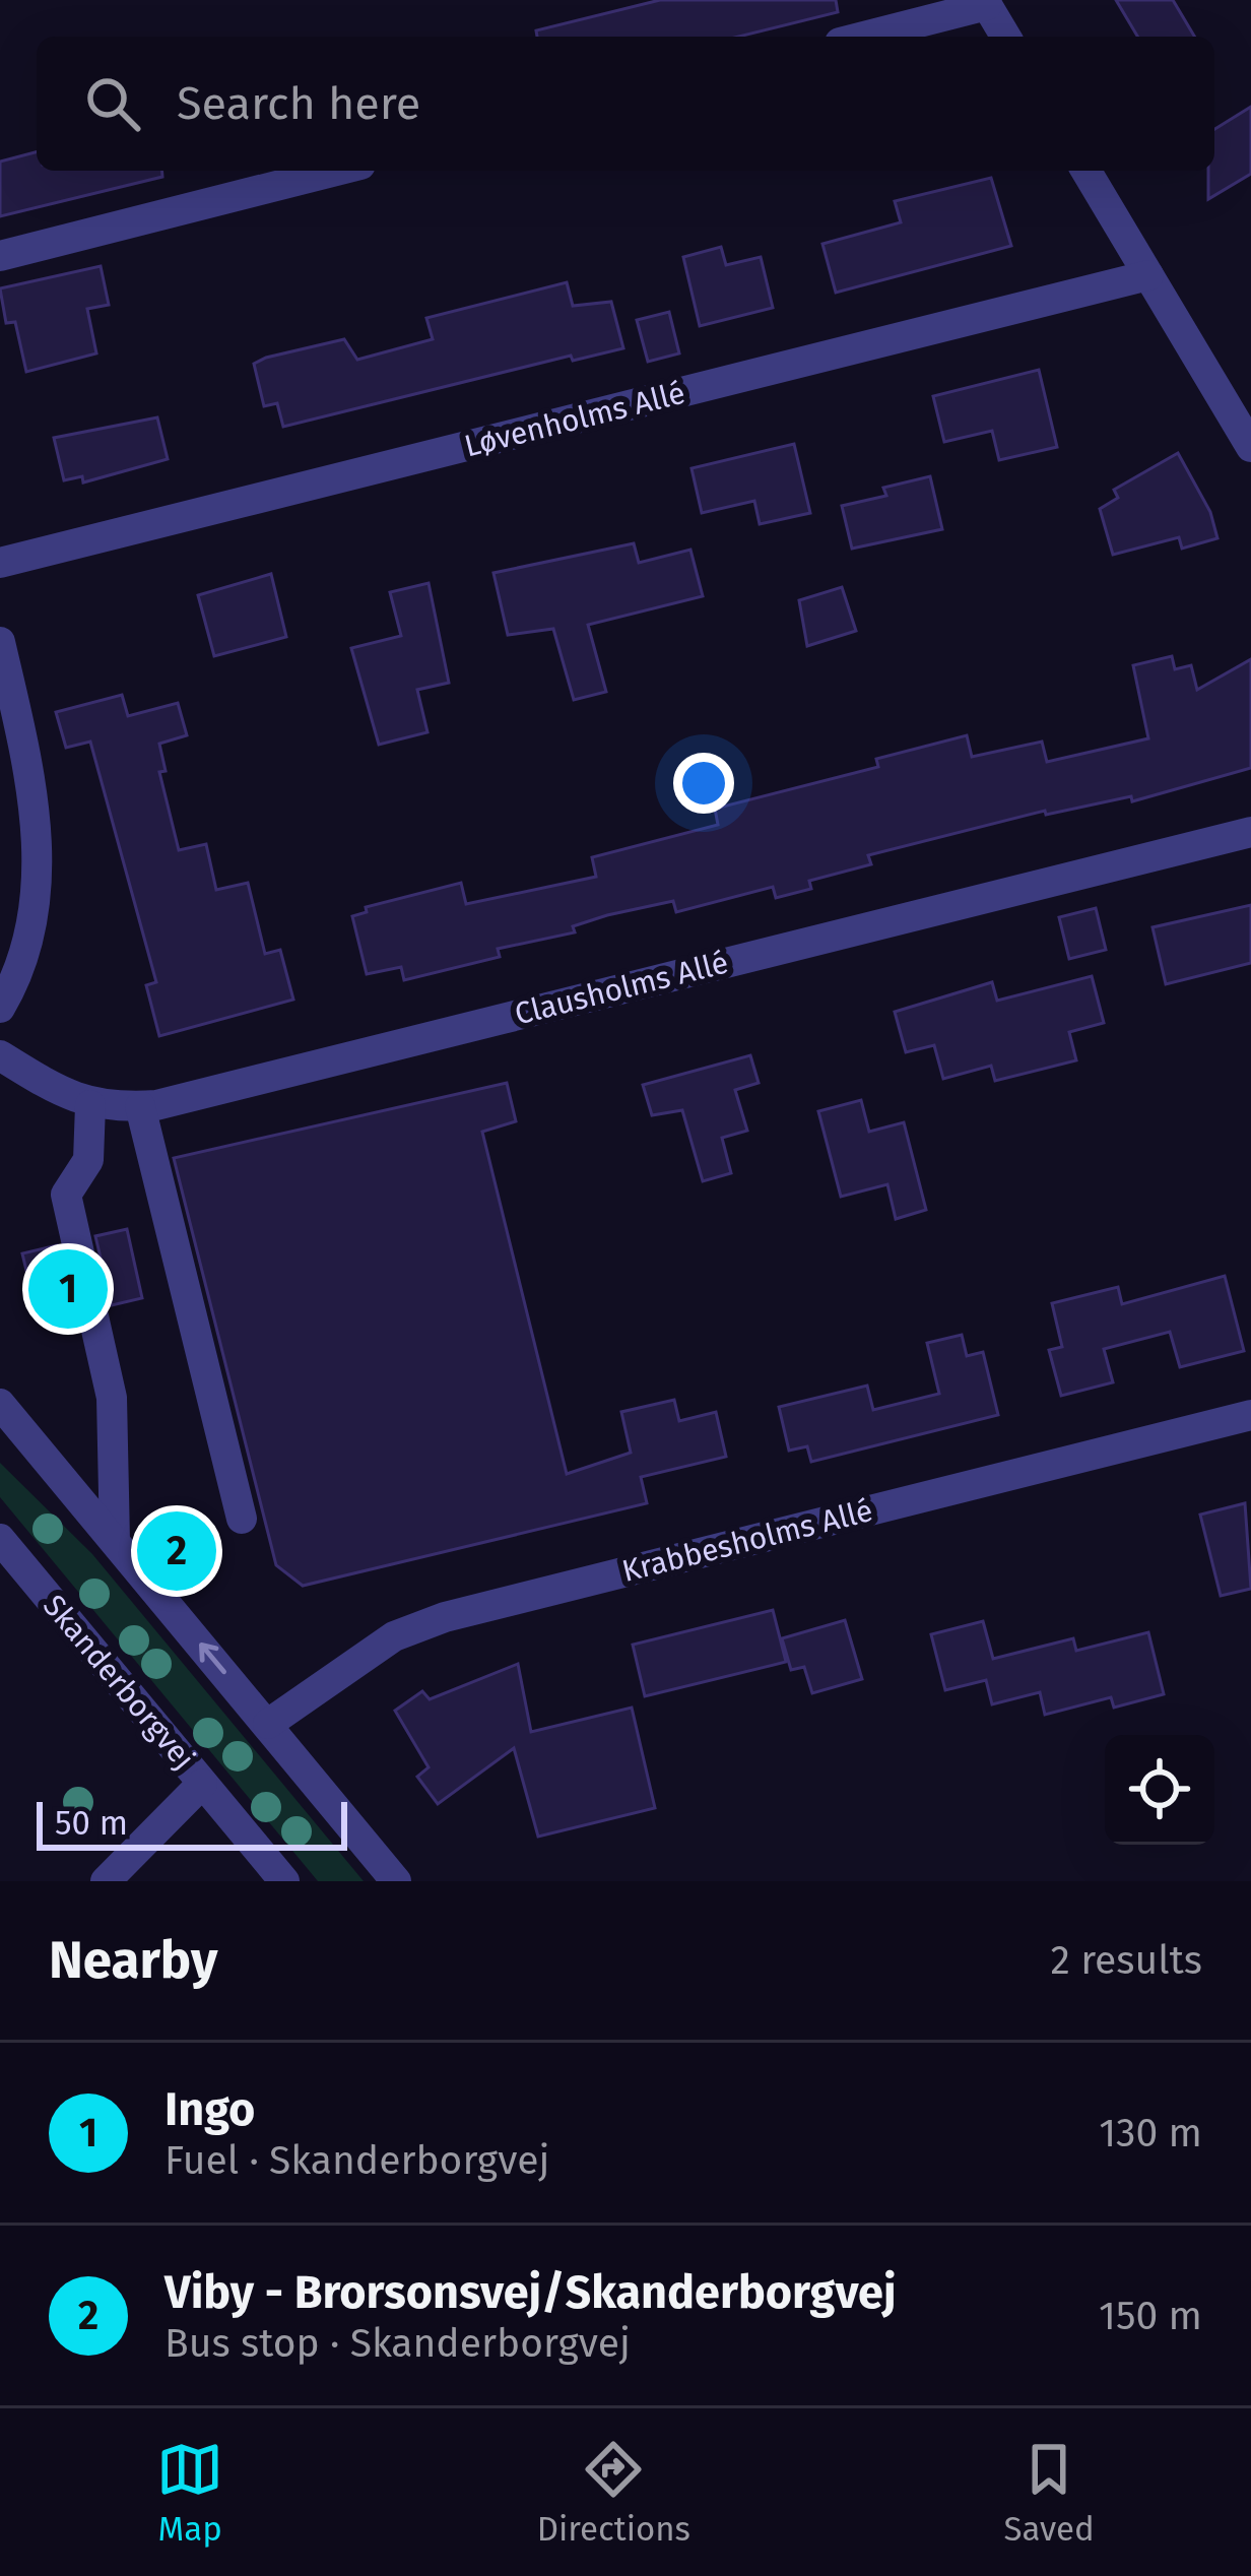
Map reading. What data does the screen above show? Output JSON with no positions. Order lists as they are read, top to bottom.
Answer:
{
  "streets": {
    "street": [
      "Løvenholms Allé",
      "Clausholms Allé",
      "Krabbesholms Allé",
      "Skanderborgvej"
    ]
  },
  "scale_bar": "50 m",
  "page": {
    "search": "Search here",
    "pins": ["1", "2"],
    "scale": "50 m",
    "heading": ["Nearby", "2 results"],
    "list": [
      {
        "mark": "1",
        "name": "Ingo",
        "note": "Fuel · Skanderborgvej",
        "value": "130 m"
      },
      {
        "mark": "2",
        "name": "Viby - Brorsonsvej/Skanderborgvej",
        "note": "Bus stop · Skanderborgvej",
        "value": "150 m"
      }
    ],
    "nav": ["Map", "Directions", "Saved"]
  }
}
